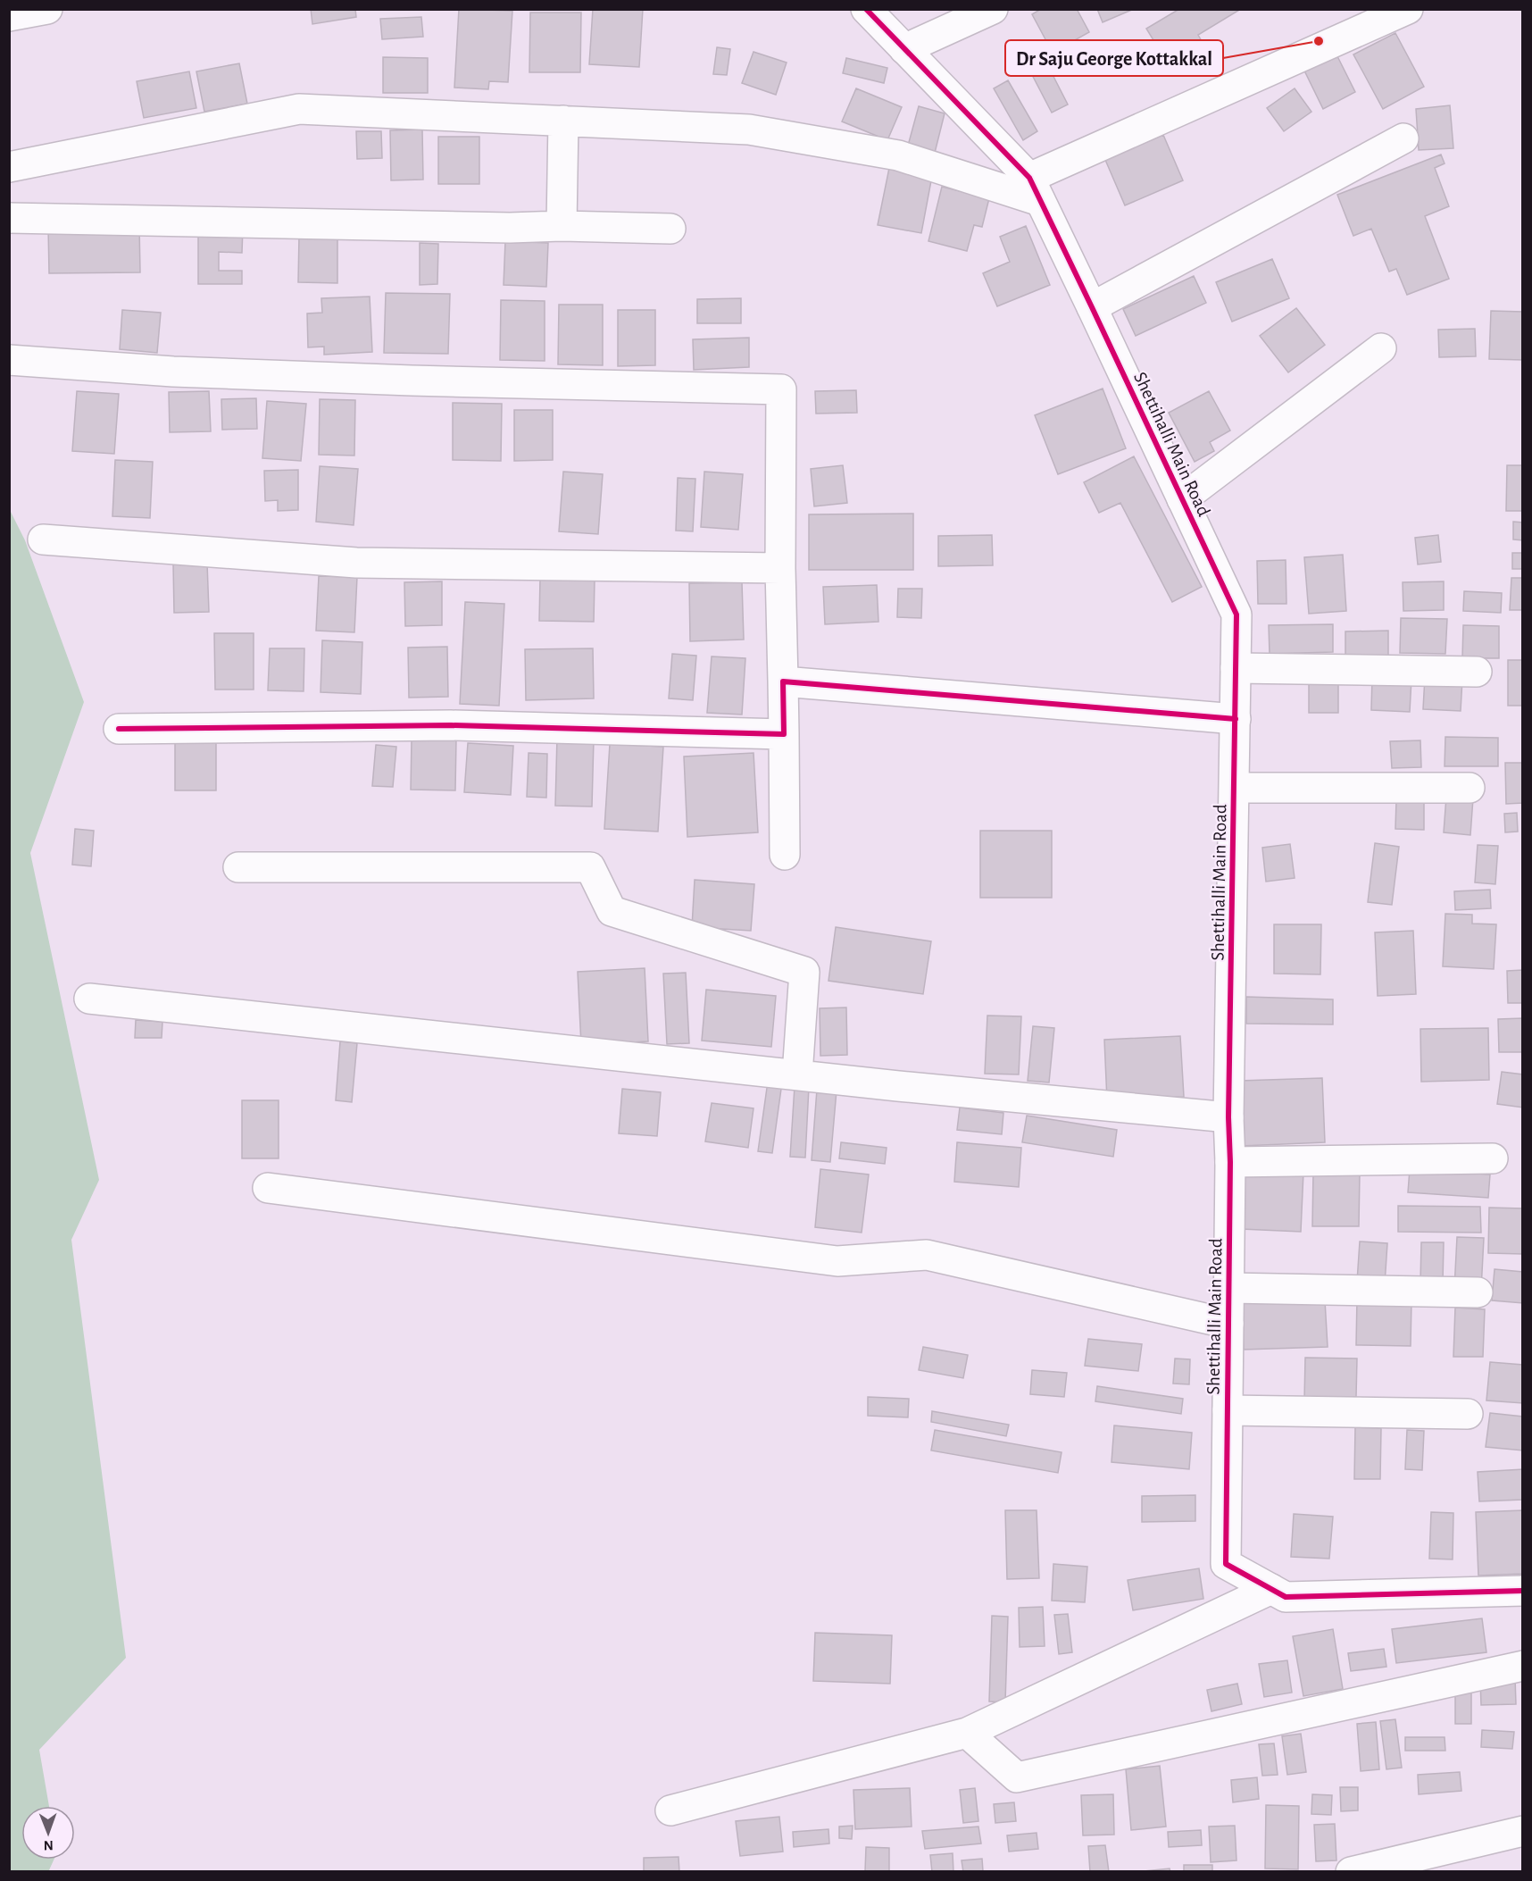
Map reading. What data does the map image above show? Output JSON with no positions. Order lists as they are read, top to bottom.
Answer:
{
  "streets": {
    "street": ["Shettihalli Main Road"]
  },
  "places": ["Dr Saju George Kottakkal"],
  "north": "bottom"
}
